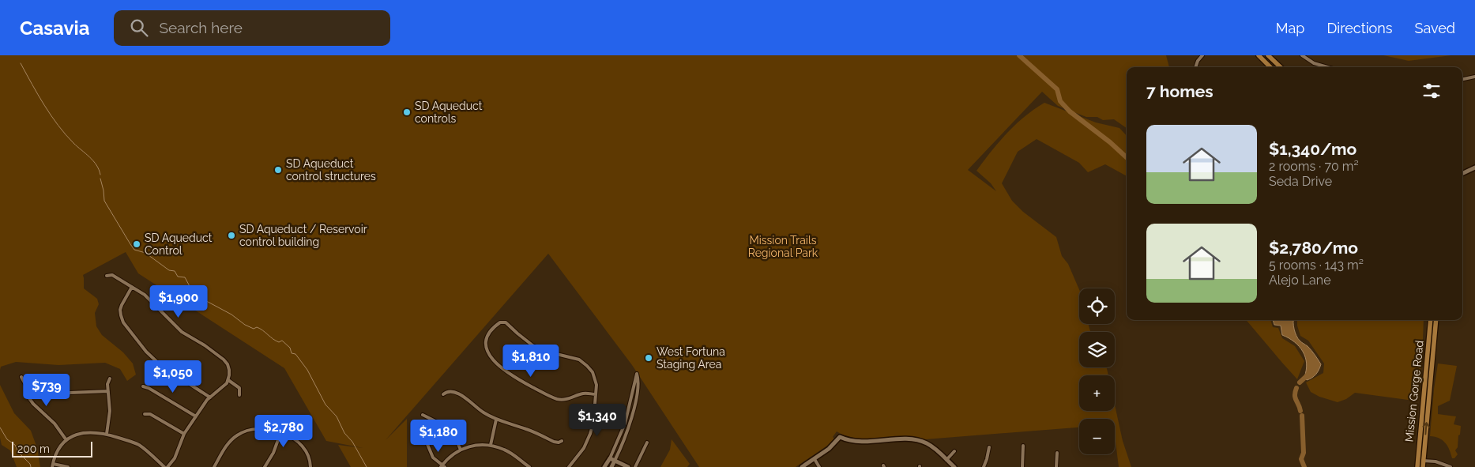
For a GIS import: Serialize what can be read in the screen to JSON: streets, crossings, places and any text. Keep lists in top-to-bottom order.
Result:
{
  "streets": {
    "main road": ["Mission Gorge Road"]
  },
  "parks": ["Mission Trails Regional Park"],
  "places": [
    "SD Aqueduct controls",
    "SD Aqueduct control structures",
    "SD Aqueduct / Reservoir control building",
    "SD Aqueduct Control",
    "West Fortuna Staging Area"
  ],
  "scale_bar": "200 m",
  "page": {
    "header": "Casavia",
    "search": "Search here",
    "nav": ["Map", "Directions", "Saved"],
    "heading": "7 homes",
    "list": [
      {
        "name": "$1,340/mo",
        "note": "2 rooms · 70 m² · Seda Drive"
      },
      {
        "name": "$2,780/mo",
        "note": "5 rooms · 143 m² · Alejo Lane"
      }
    ],
    "price": [
      "$1,900",
      "$1,810",
      "$1,050",
      "$739",
      "$1,340",
      "$2,780",
      "$1,180"
    ],
    "map_buttons": ["+", "−"],
    "scale": "200 m"
  }
}
